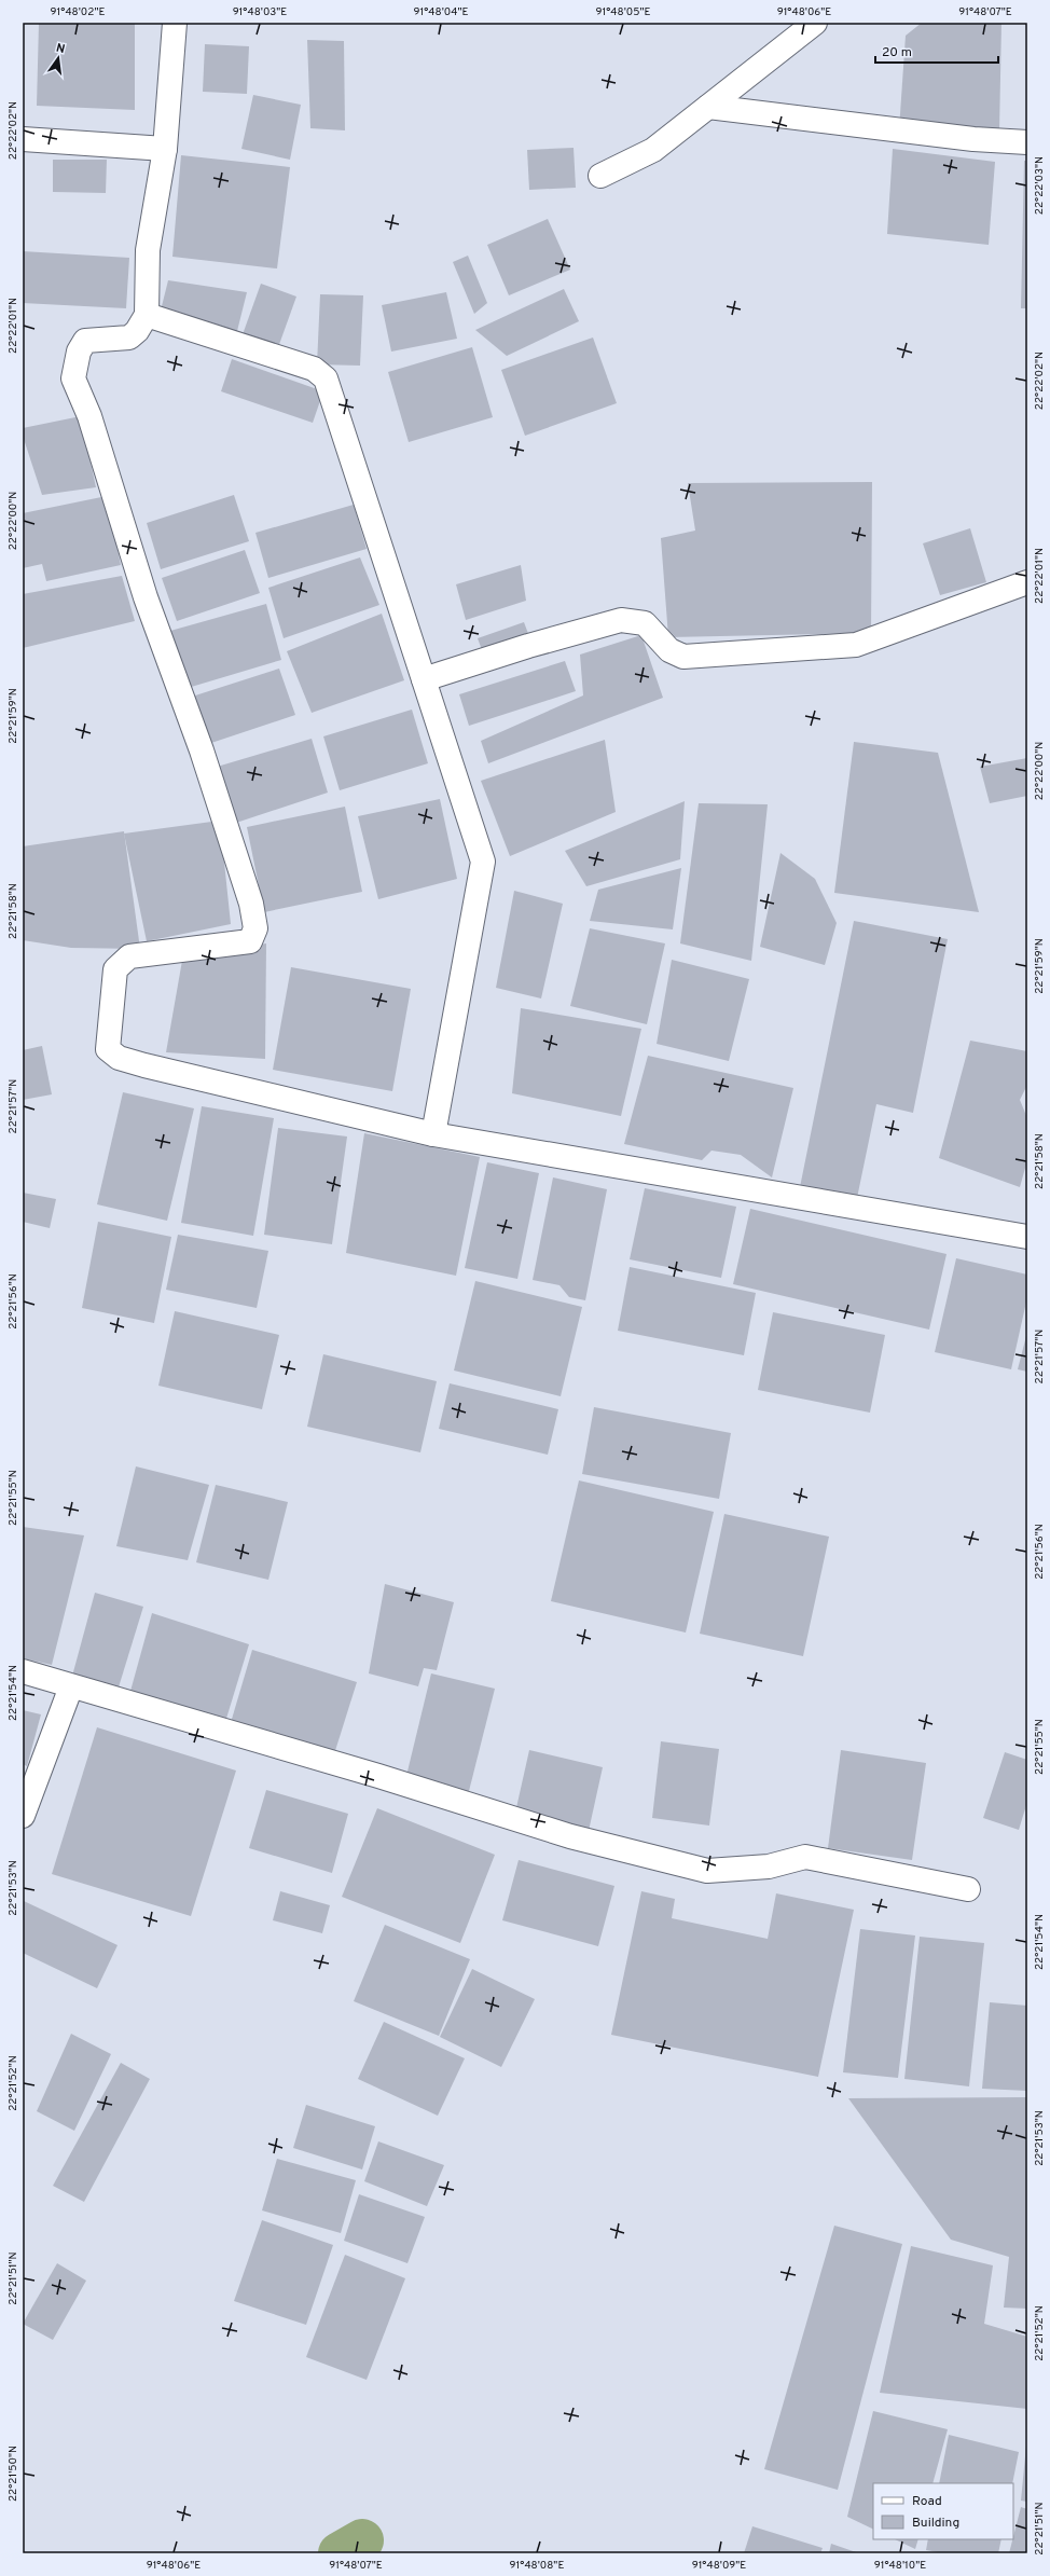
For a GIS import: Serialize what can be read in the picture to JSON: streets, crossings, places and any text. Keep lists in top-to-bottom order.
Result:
{
  "legend": ["Road", "Building"],
  "scale_bar": "20 m",
  "north": "top",
  "coordinates": [
    "91°48'02\"E",
    "91°48'03\"E",
    "91°48'04\"E",
    "91°48'05\"E",
    "91°48'06\"E",
    "91°48'07\"E",
    "22°22'02\"N",
    "22°22'03\"N",
    "22°22'01\"N",
    "22°22'00\"N",
    "22°21'59\"N",
    "22°21'58\"N",
    "22°21'57\"N",
    "22°21'56\"N",
    "22°21'55\"N",
    "22°21'54\"N",
    "22°21'53\"N",
    "22°21'52\"N",
    "22°21'51\"N",
    "22°21'50\"N",
    "91°48'08\"E",
    "91°48'09\"E",
    "91°48'10\"E"
  ]
}
